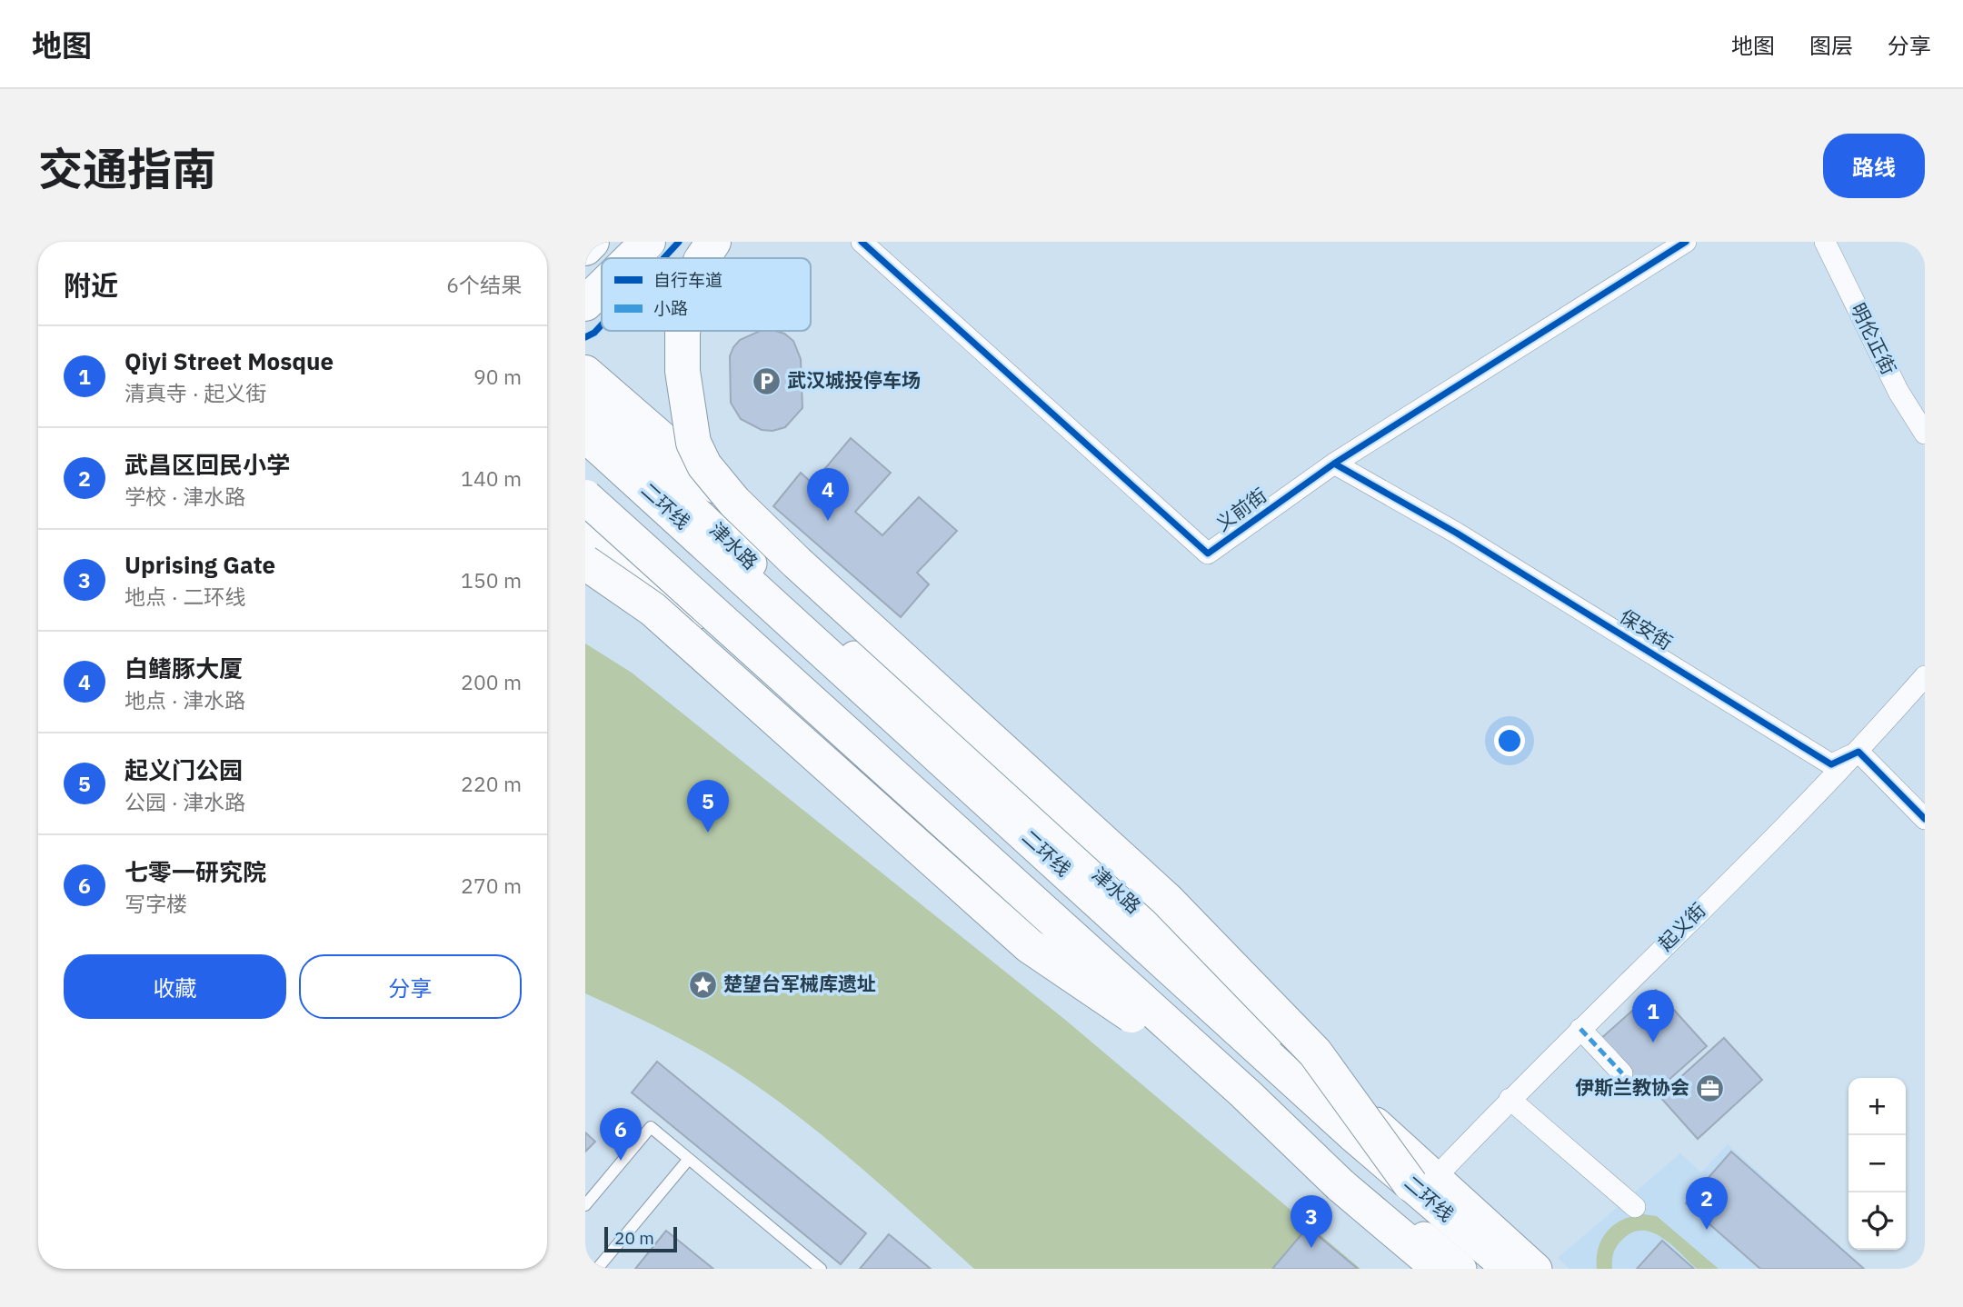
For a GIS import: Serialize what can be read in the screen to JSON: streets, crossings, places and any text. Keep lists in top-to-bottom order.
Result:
{
  "streets": {
    "highway": ["二环线"],
    "main road": ["津水路"],
    "street": [
      "明伦正街",
      "义前街",
      "保安街",
      "起义街"
    ]
  },
  "crossings": [
    ["二环线", "津水路"],
    ["二环线", "起义街"],
    ["义前街", "保安街"],
    ["津水路", "起义街"],
    ["保安街", "起义街"]
  ],
  "places": {
    "parking": ["武汉城投停车场"],
    "place": ["楚望台军械库遗址"],
    "office": ["伊斯兰教协会"]
  },
  "legend": ["自行车道", "小路"],
  "scale_bar": "20 m",
  "page": {
    "header": "地图",
    "nav": ["地图", "图层", "分享"],
    "title": "交通指南",
    "buttons": [
      "路线",
      ["收藏", "分享"]
    ],
    "heading": ["附近", "6个结果"],
    "list": [
      {
        "mark": "1",
        "name": "Qiyi Street Mosque",
        "note": "清真寺 · 起义街",
        "value": "90 m"
      },
      {
        "mark": "2",
        "name": "武昌区回民小学",
        "note": "学校 · 津水路",
        "value": "140 m"
      },
      {
        "mark": "3",
        "name": "Uprising Gate",
        "note": "地点 · 二环线",
        "value": "150 m"
      },
      {
        "mark": "4",
        "name": "白鳍豚大厦",
        "note": "地点 · 津水路",
        "value": "200 m"
      },
      {
        "mark": "5",
        "name": "起义门公园",
        "note": "公园 · 津水路",
        "value": "220 m"
      },
      {
        "mark": "6",
        "name": "七零一研究院",
        "note": "写字楼",
        "value": "270 m"
      }
    ],
    "pins": [
      "4",
      "5",
      "1",
      "6",
      "2",
      "3"
    ],
    "map_buttons": ["+", "−"],
    "scale": "20 m"
  }
}
